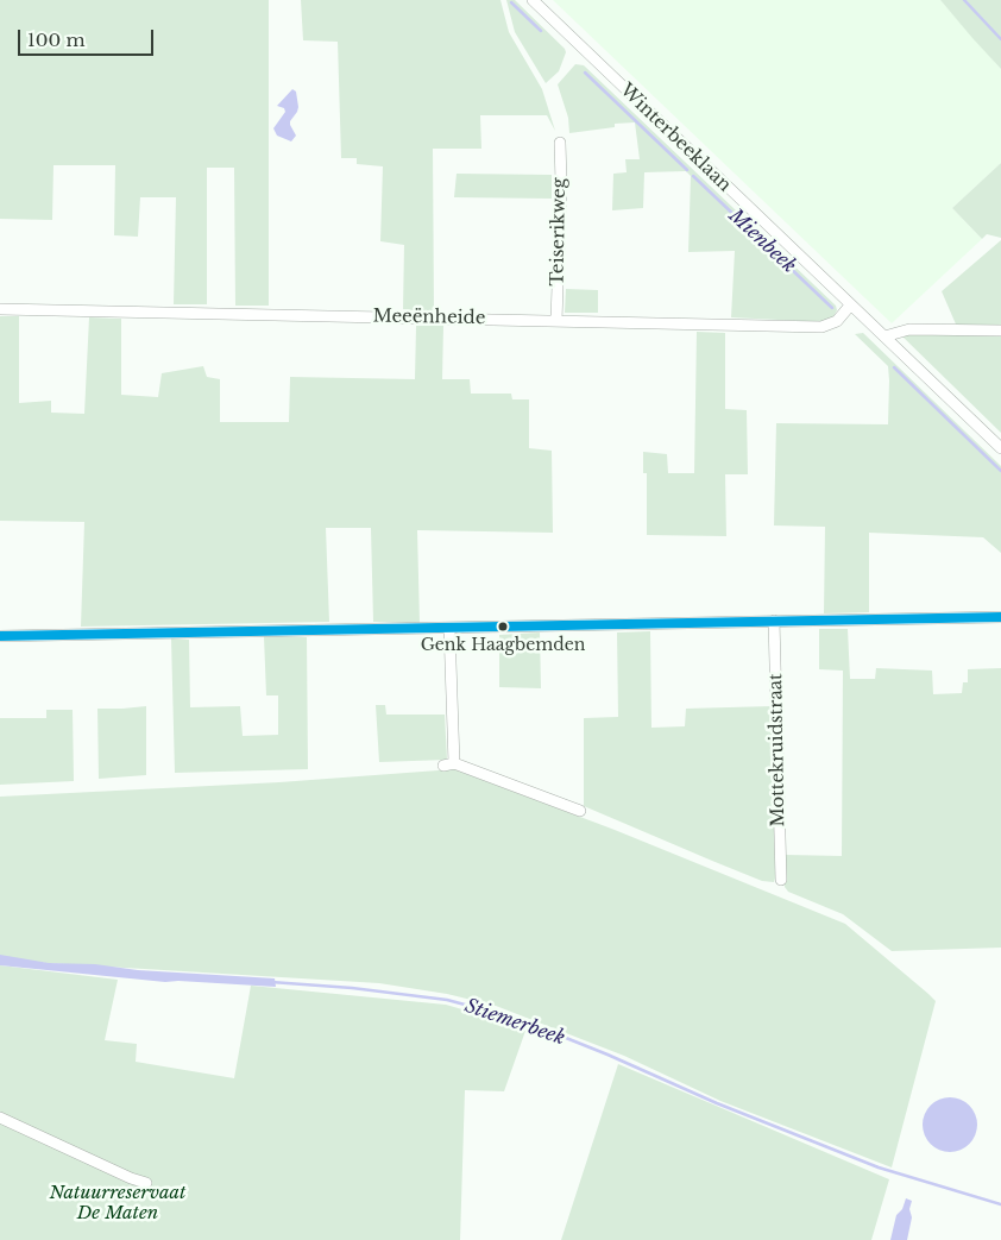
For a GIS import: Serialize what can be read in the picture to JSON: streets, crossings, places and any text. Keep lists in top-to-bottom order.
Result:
{
  "streets": {
    "street": [
      "Winterbeeklaan",
      "Teiserikweg",
      "Meeënheide",
      "Mottekruidstraat"
    ]
  },
  "crossings": [
    ["Winterbeeklaan", "Meeënheide"],
    ["Teiserikweg", "Meeënheide"]
  ],
  "water": ["Mienbeek", "Stiemerbeek"],
  "parks": ["Natuurreservaat De Maten"],
  "places": ["Genk Haagbemden"],
  "scale_bar": "100 m"
}
